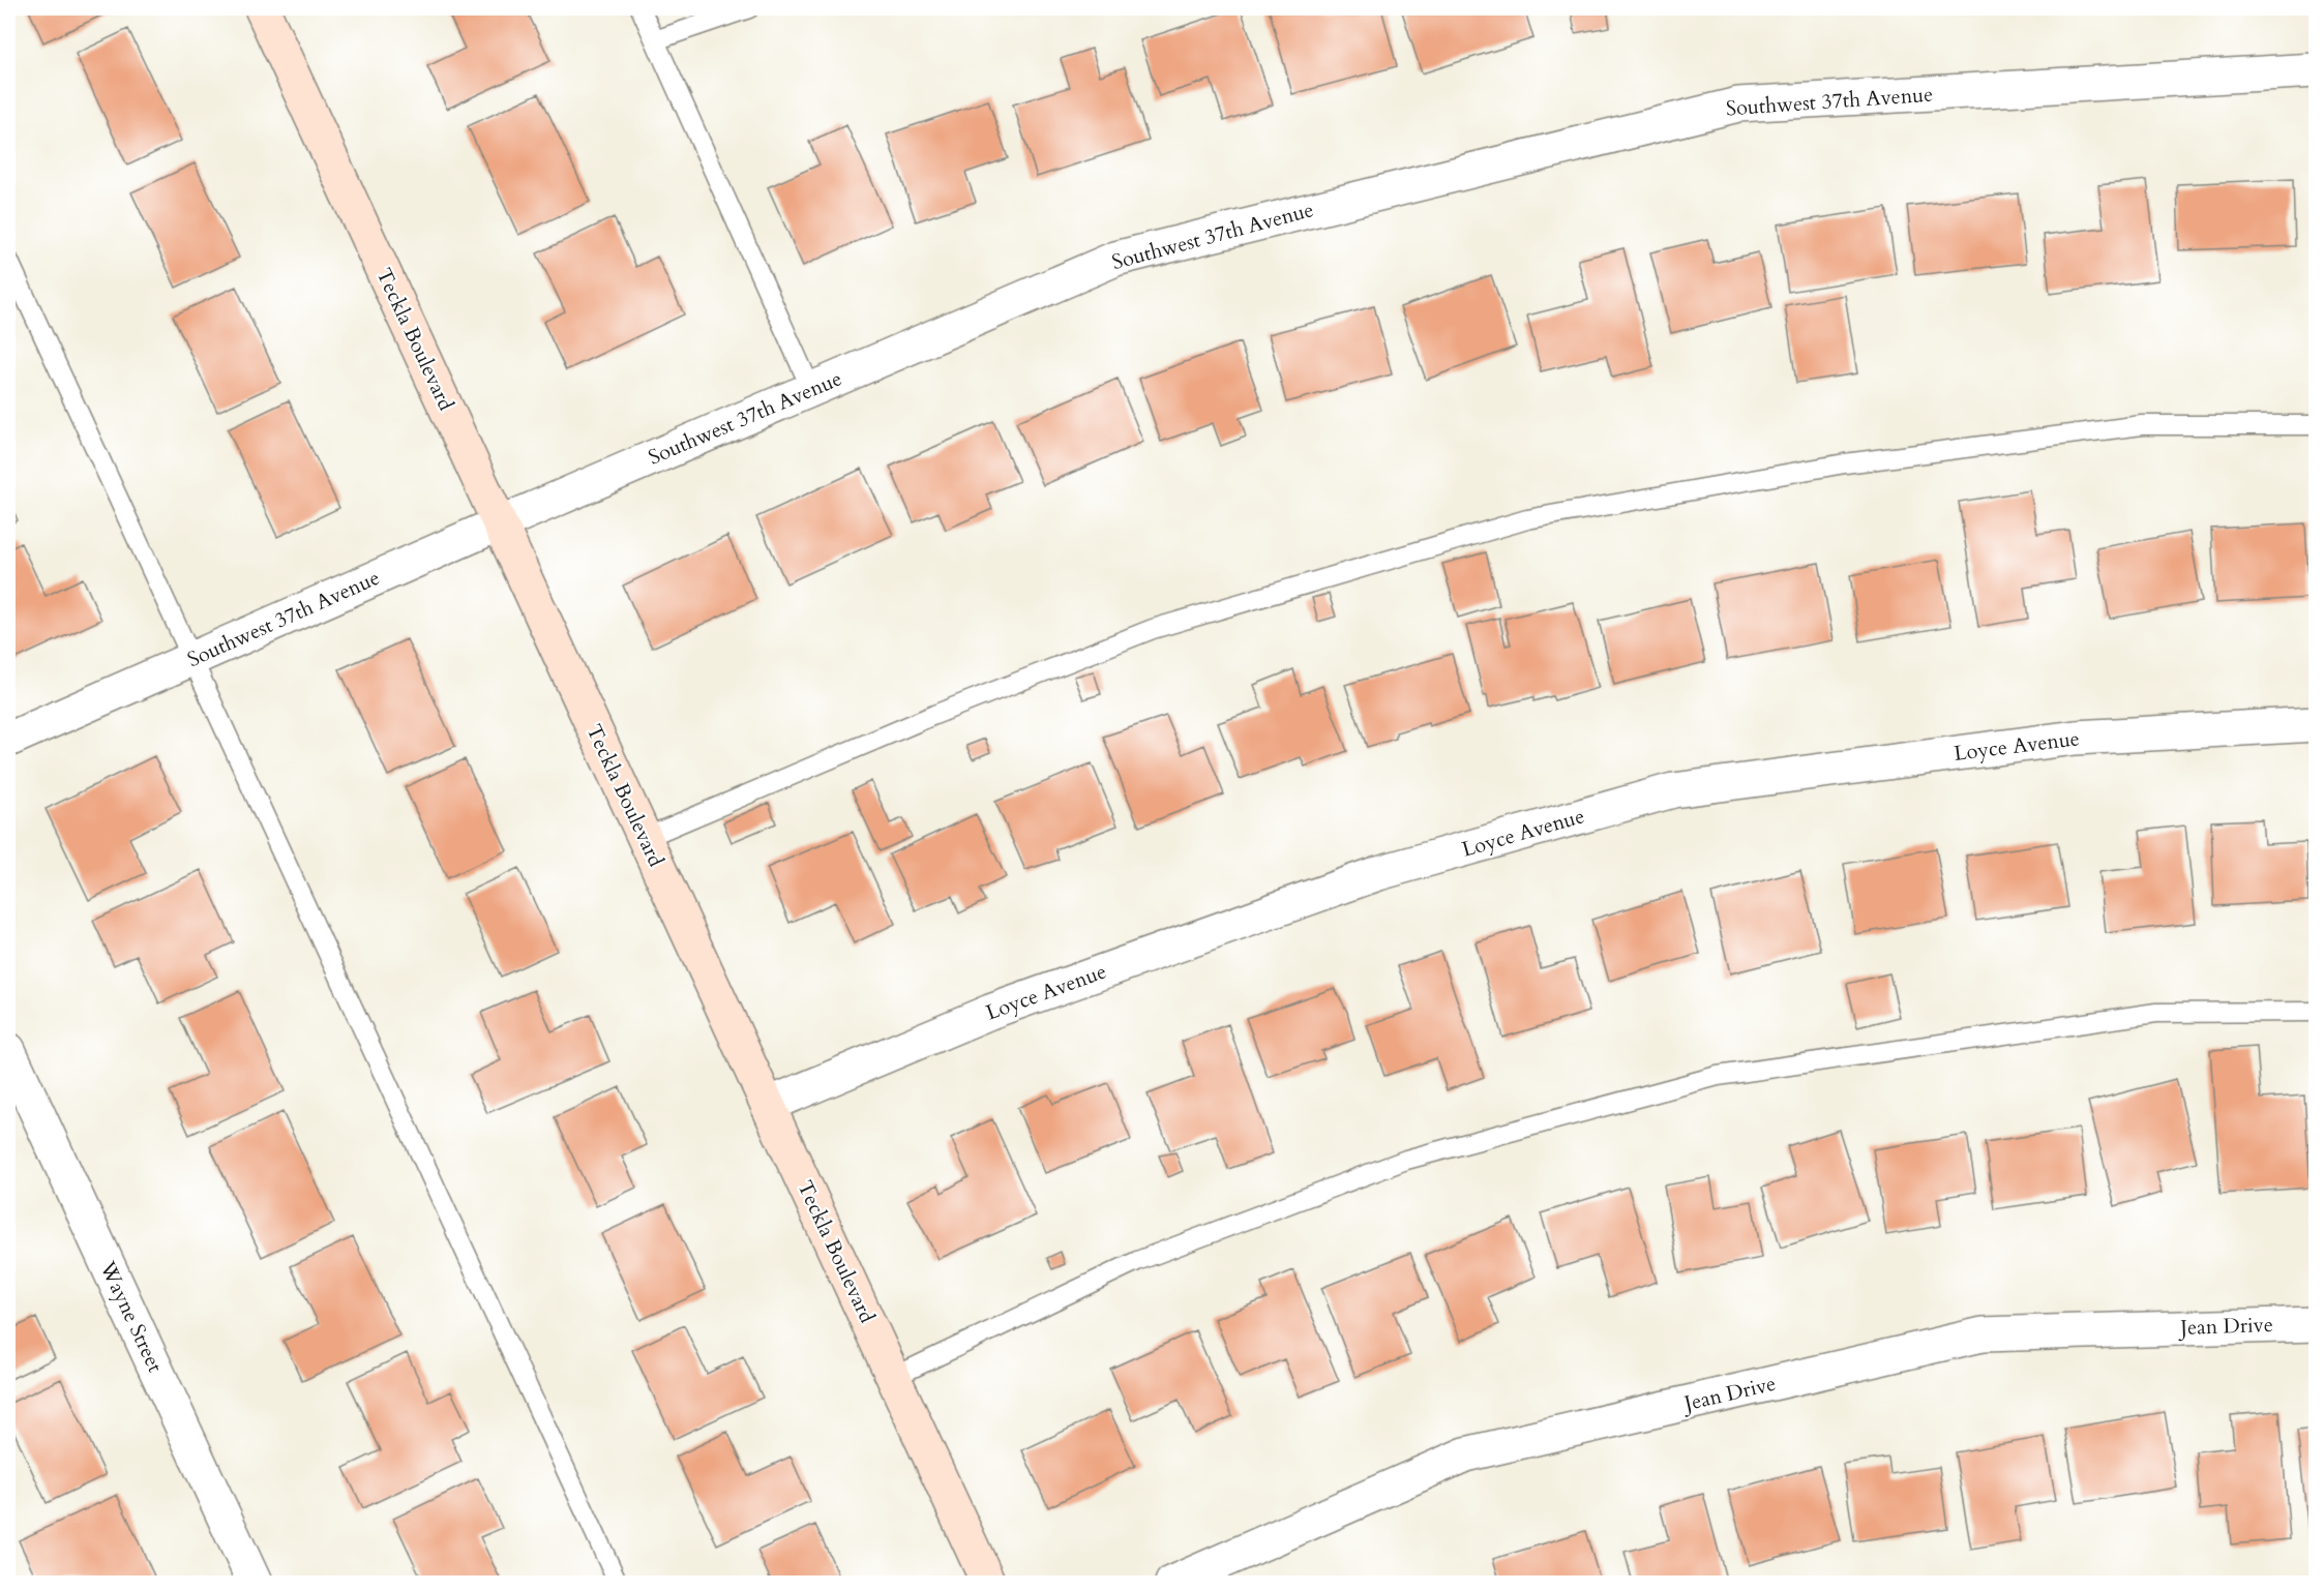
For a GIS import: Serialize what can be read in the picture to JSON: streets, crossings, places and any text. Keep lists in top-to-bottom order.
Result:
{
  "streets": {
    "main road": ["Teckla Boulevard"],
    "street": [
      "Southwest 37th Avenue",
      "Loyce Avenue",
      "Wayne Street",
      "Jean Drive"
    ]
  },
  "crossings": [
    ["Southwest 37th Avenue", "Teckla Boulevard"],
    ["Teckla Boulevard", "Loyce Avenue"]
  ]
}
